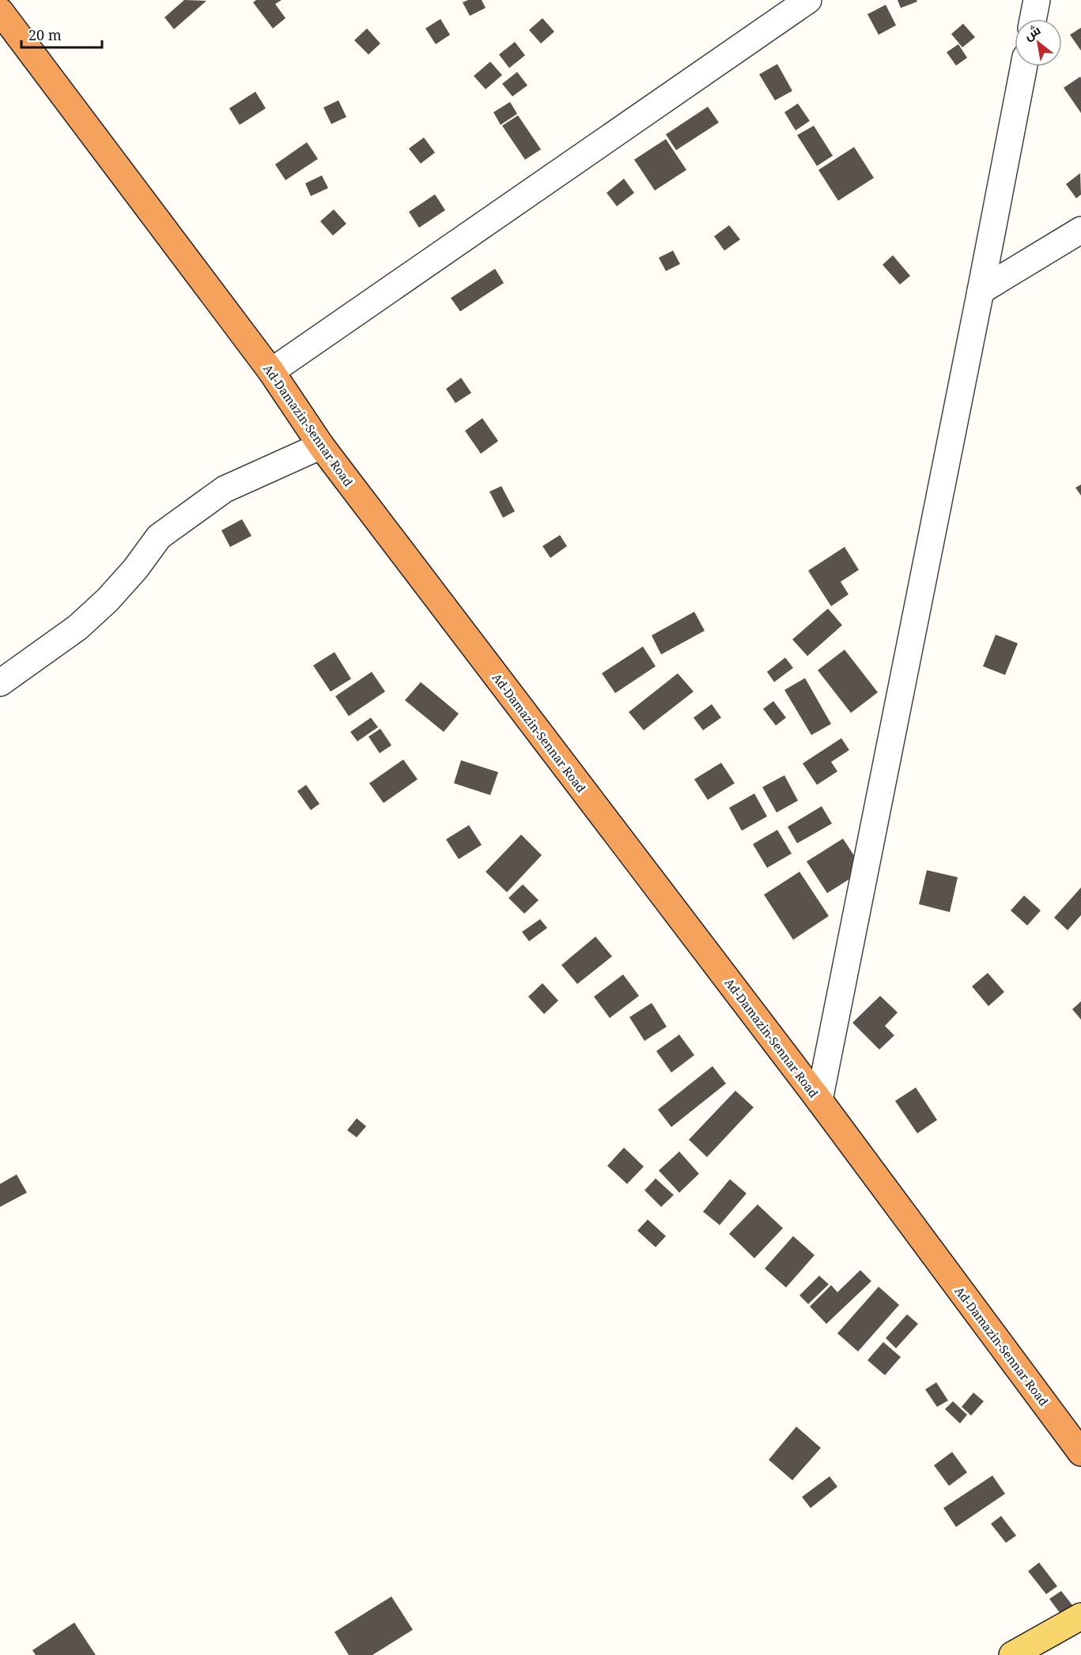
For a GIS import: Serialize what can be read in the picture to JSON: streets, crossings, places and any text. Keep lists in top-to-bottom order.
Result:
{
  "streets": {
    "highway": ["Ad-Damazin-Sennar Road"]
  },
  "scale_bar": "20 m",
  "north": "top left"
}
